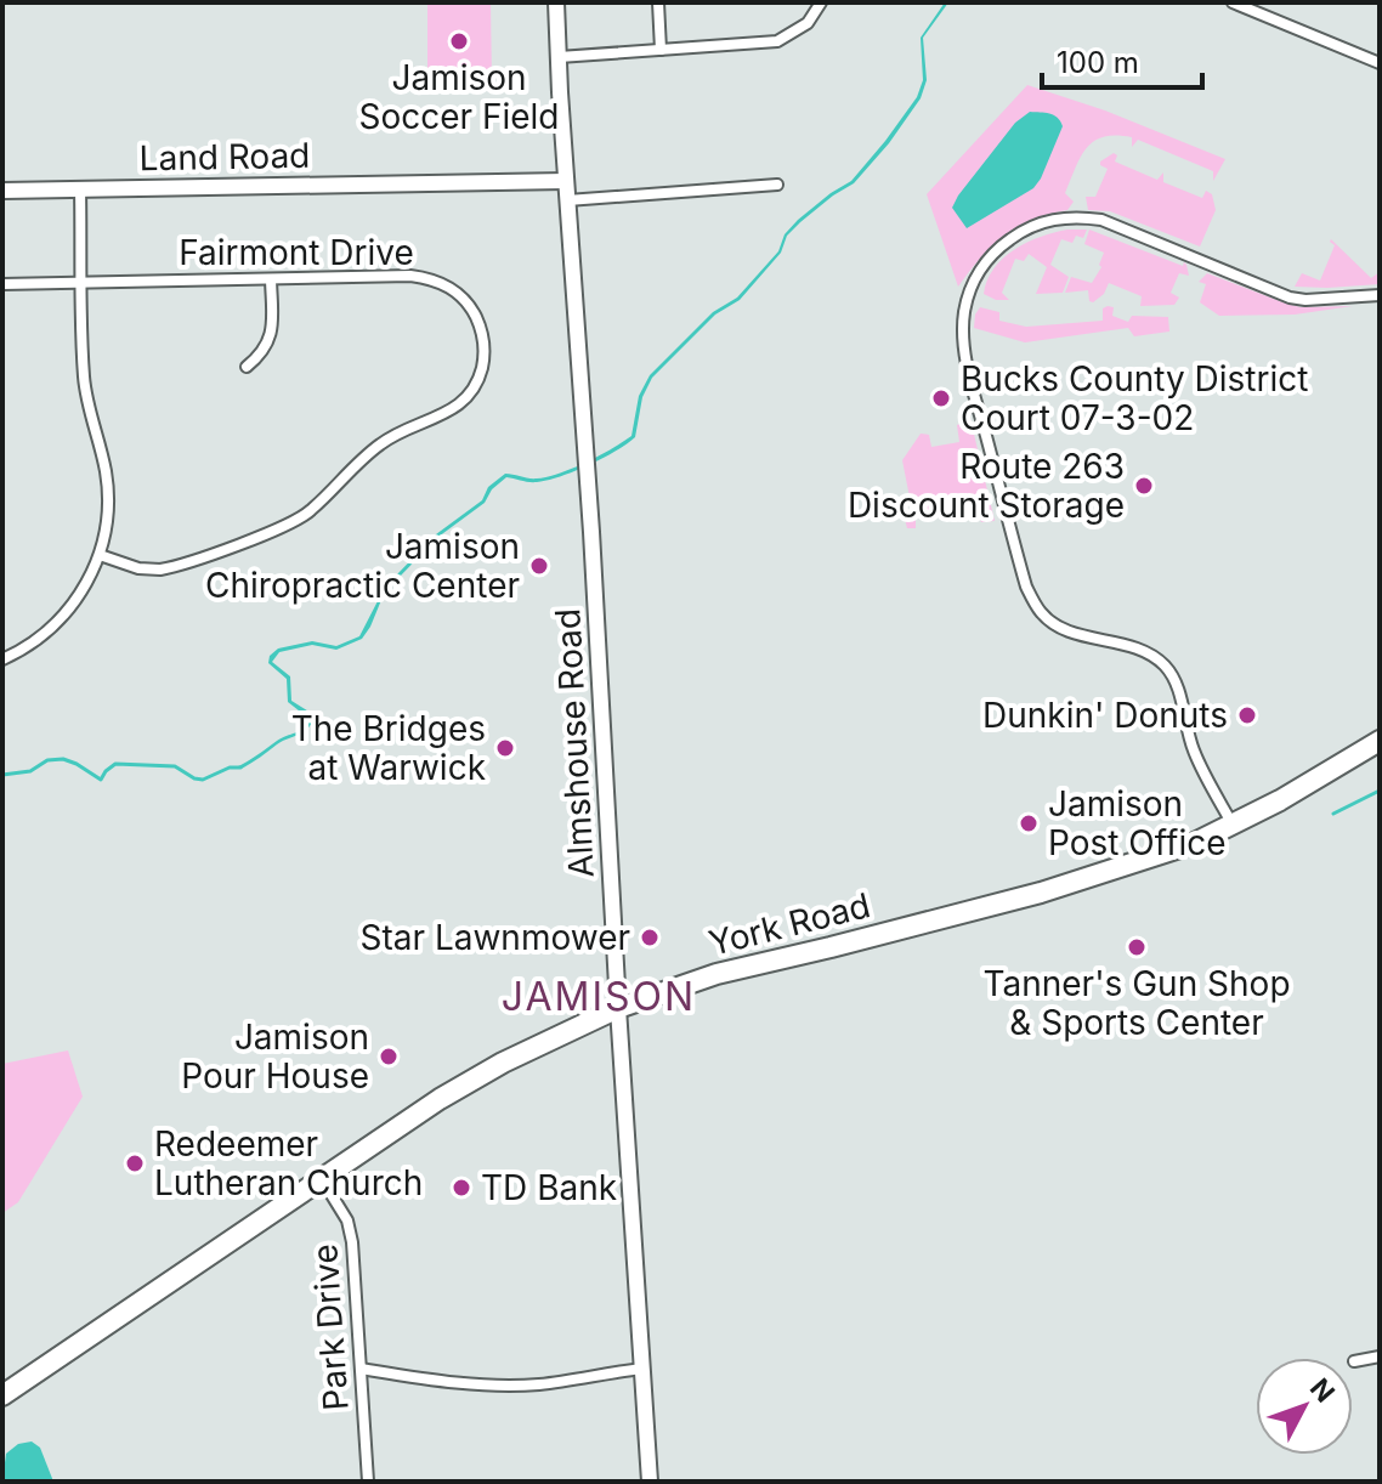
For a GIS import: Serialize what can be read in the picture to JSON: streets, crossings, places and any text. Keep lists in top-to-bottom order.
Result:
{
  "streets": {
    "highway": ["York Road"],
    "main road": ["Land Road", "Almshouse Road"],
    "street": ["Fairmont Drive", "Park Drive"]
  },
  "crossings": [
    ["Land Road", "Almshouse Road"],
    ["Almshouse Road", "York Road"],
    ["York Road", "Park Drive"]
  ],
  "districts": ["JAMISON"],
  "places": [
    "Jamison Soccer Field",
    "Bucks County District Court 07-3-02",
    "Route 263 Discount Storage",
    "Jamison Chiropractic Center",
    "Dunkin' Donuts",
    "The Bridges at Warwick",
    "Jamison Post Office",
    "Star Lawnmower",
    "Tanner's Gun Shop & Sports Center",
    "Jamison Pour House",
    "Redeemer Lutheran Church",
    "TD Bank"
  ],
  "scale_bar": "100 m",
  "north": "top right"
}
